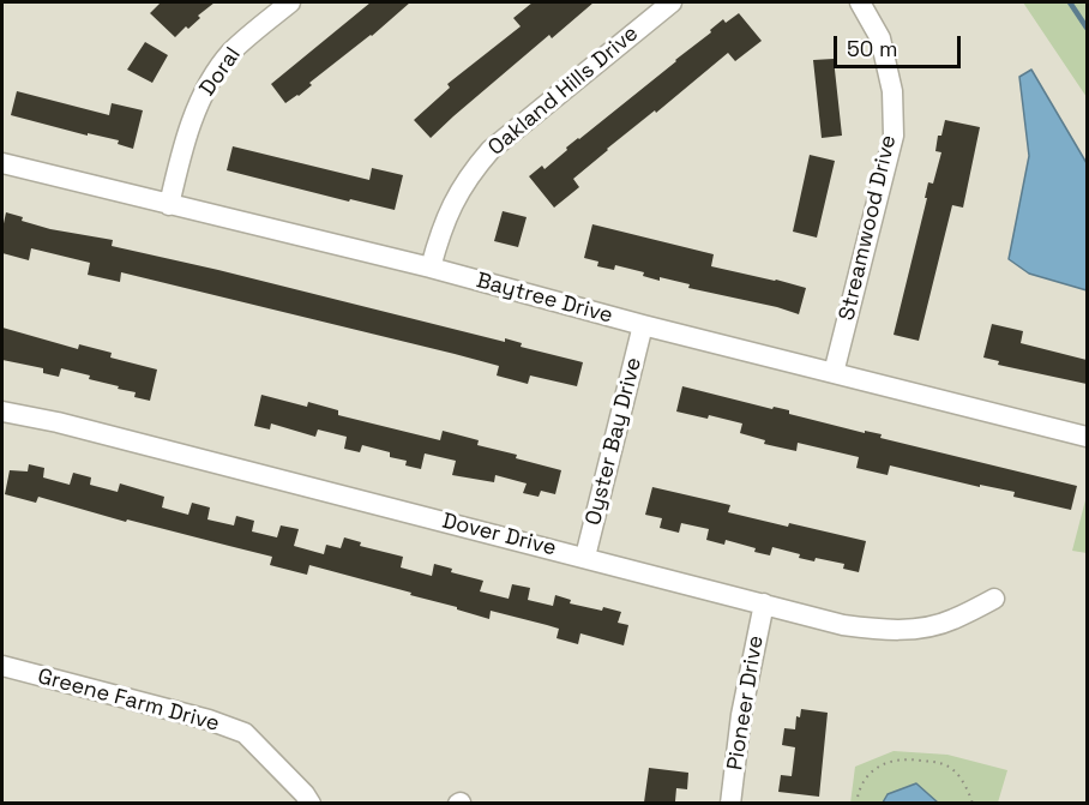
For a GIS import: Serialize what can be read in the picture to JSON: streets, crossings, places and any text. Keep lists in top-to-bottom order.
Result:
{
  "streets": {
    "street": [
      "Doral",
      "Oakland Hills Drive",
      "Streamwood Drive",
      "Baytree Drive",
      "Oyster Bay Drive",
      "Dover Drive",
      "Greene Farm Drive",
      "Pioneer Drive"
    ]
  },
  "crossings": [
    ["Doral", "Baytree Drive"],
    ["Oakland Hills Drive", "Baytree Drive"],
    ["Streamwood Drive", "Baytree Drive"],
    ["Baytree Drive", "Oyster Bay Drive"],
    ["Oyster Bay Drive", "Dover Drive"],
    ["Dover Drive", "Pioneer Drive"]
  ],
  "scale_bar": "50 m"
}
